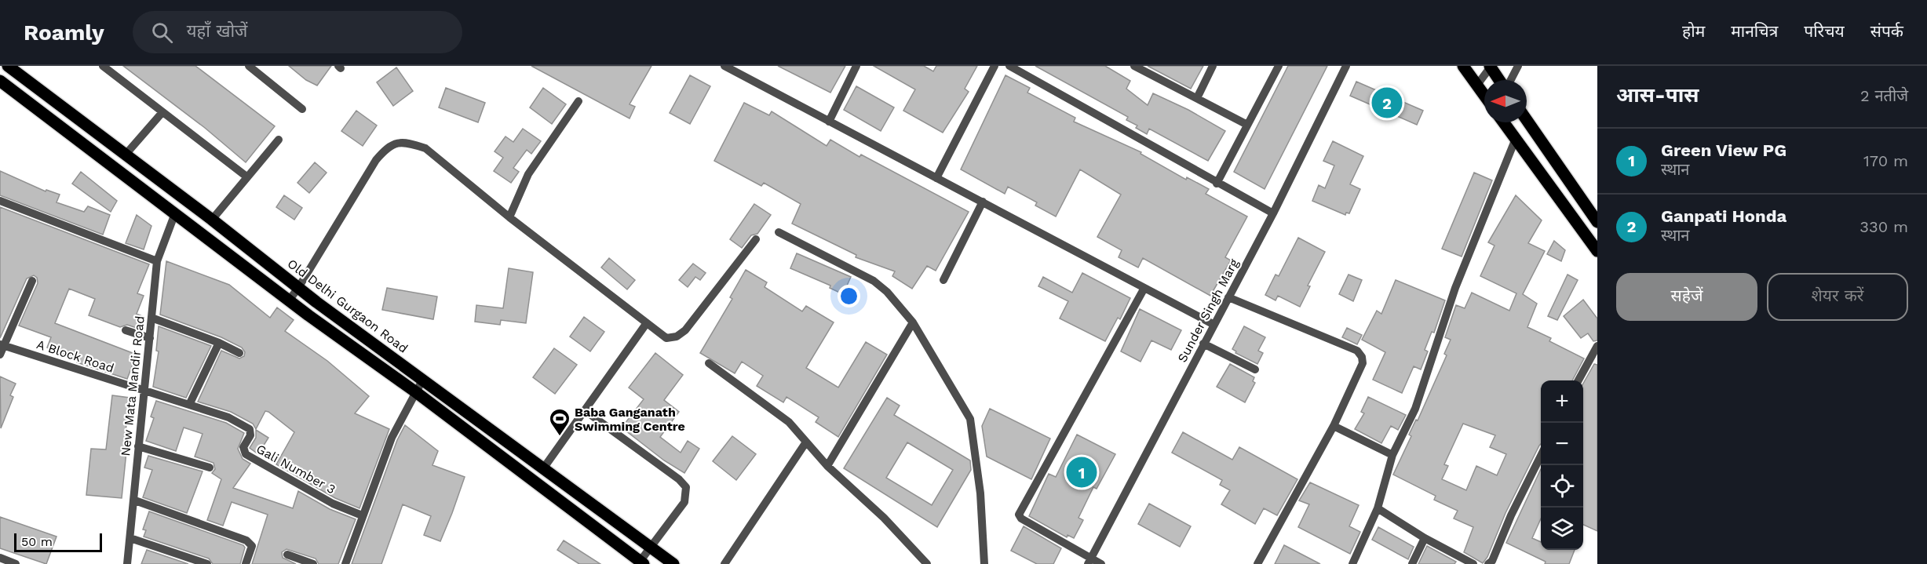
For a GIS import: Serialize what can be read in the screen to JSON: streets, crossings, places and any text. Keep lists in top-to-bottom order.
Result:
{
  "streets": {
    "main road": ["Old Delhi Gurgaon Road"],
    "street": [
      "Sunder Singh Marg",
      "A Block Road",
      "New Mata Mandir Road",
      "Gali Number 3"
    ]
  },
  "crossings": [
    ["A Block Road", "New Mata Mandir Road"],
    ["A Block Road", "Gali Number 3"],
    ["New Mata Mandir Road", "Gali Number 3"]
  ],
  "places": {
    "sports": ["Baba Ganganath Swimming Centre"]
  },
  "scale_bar": "50 m",
  "north": "left",
  "page": {
    "header": "Roamly",
    "search": "यहाँ खोजें",
    "nav": [
      "होम",
      "मानचित्र",
      "परिचय",
      "संपर्क"
    ],
    "heading": ["आस-पास", "2 नतीजे"],
    "pins": ["2", "1"],
    "list": [
      {
        "mark": "1",
        "name": "Green View PG",
        "note": "स्थान",
        "value": "170 m"
      },
      {
        "mark": "2",
        "name": "Ganpati Honda",
        "note": "स्थान",
        "value": "330 m"
      }
    ],
    "buttons": ["सहेजें", "शेयर करें"],
    "map_buttons": ["+", "−"],
    "scale": "50 m"
  }
}
